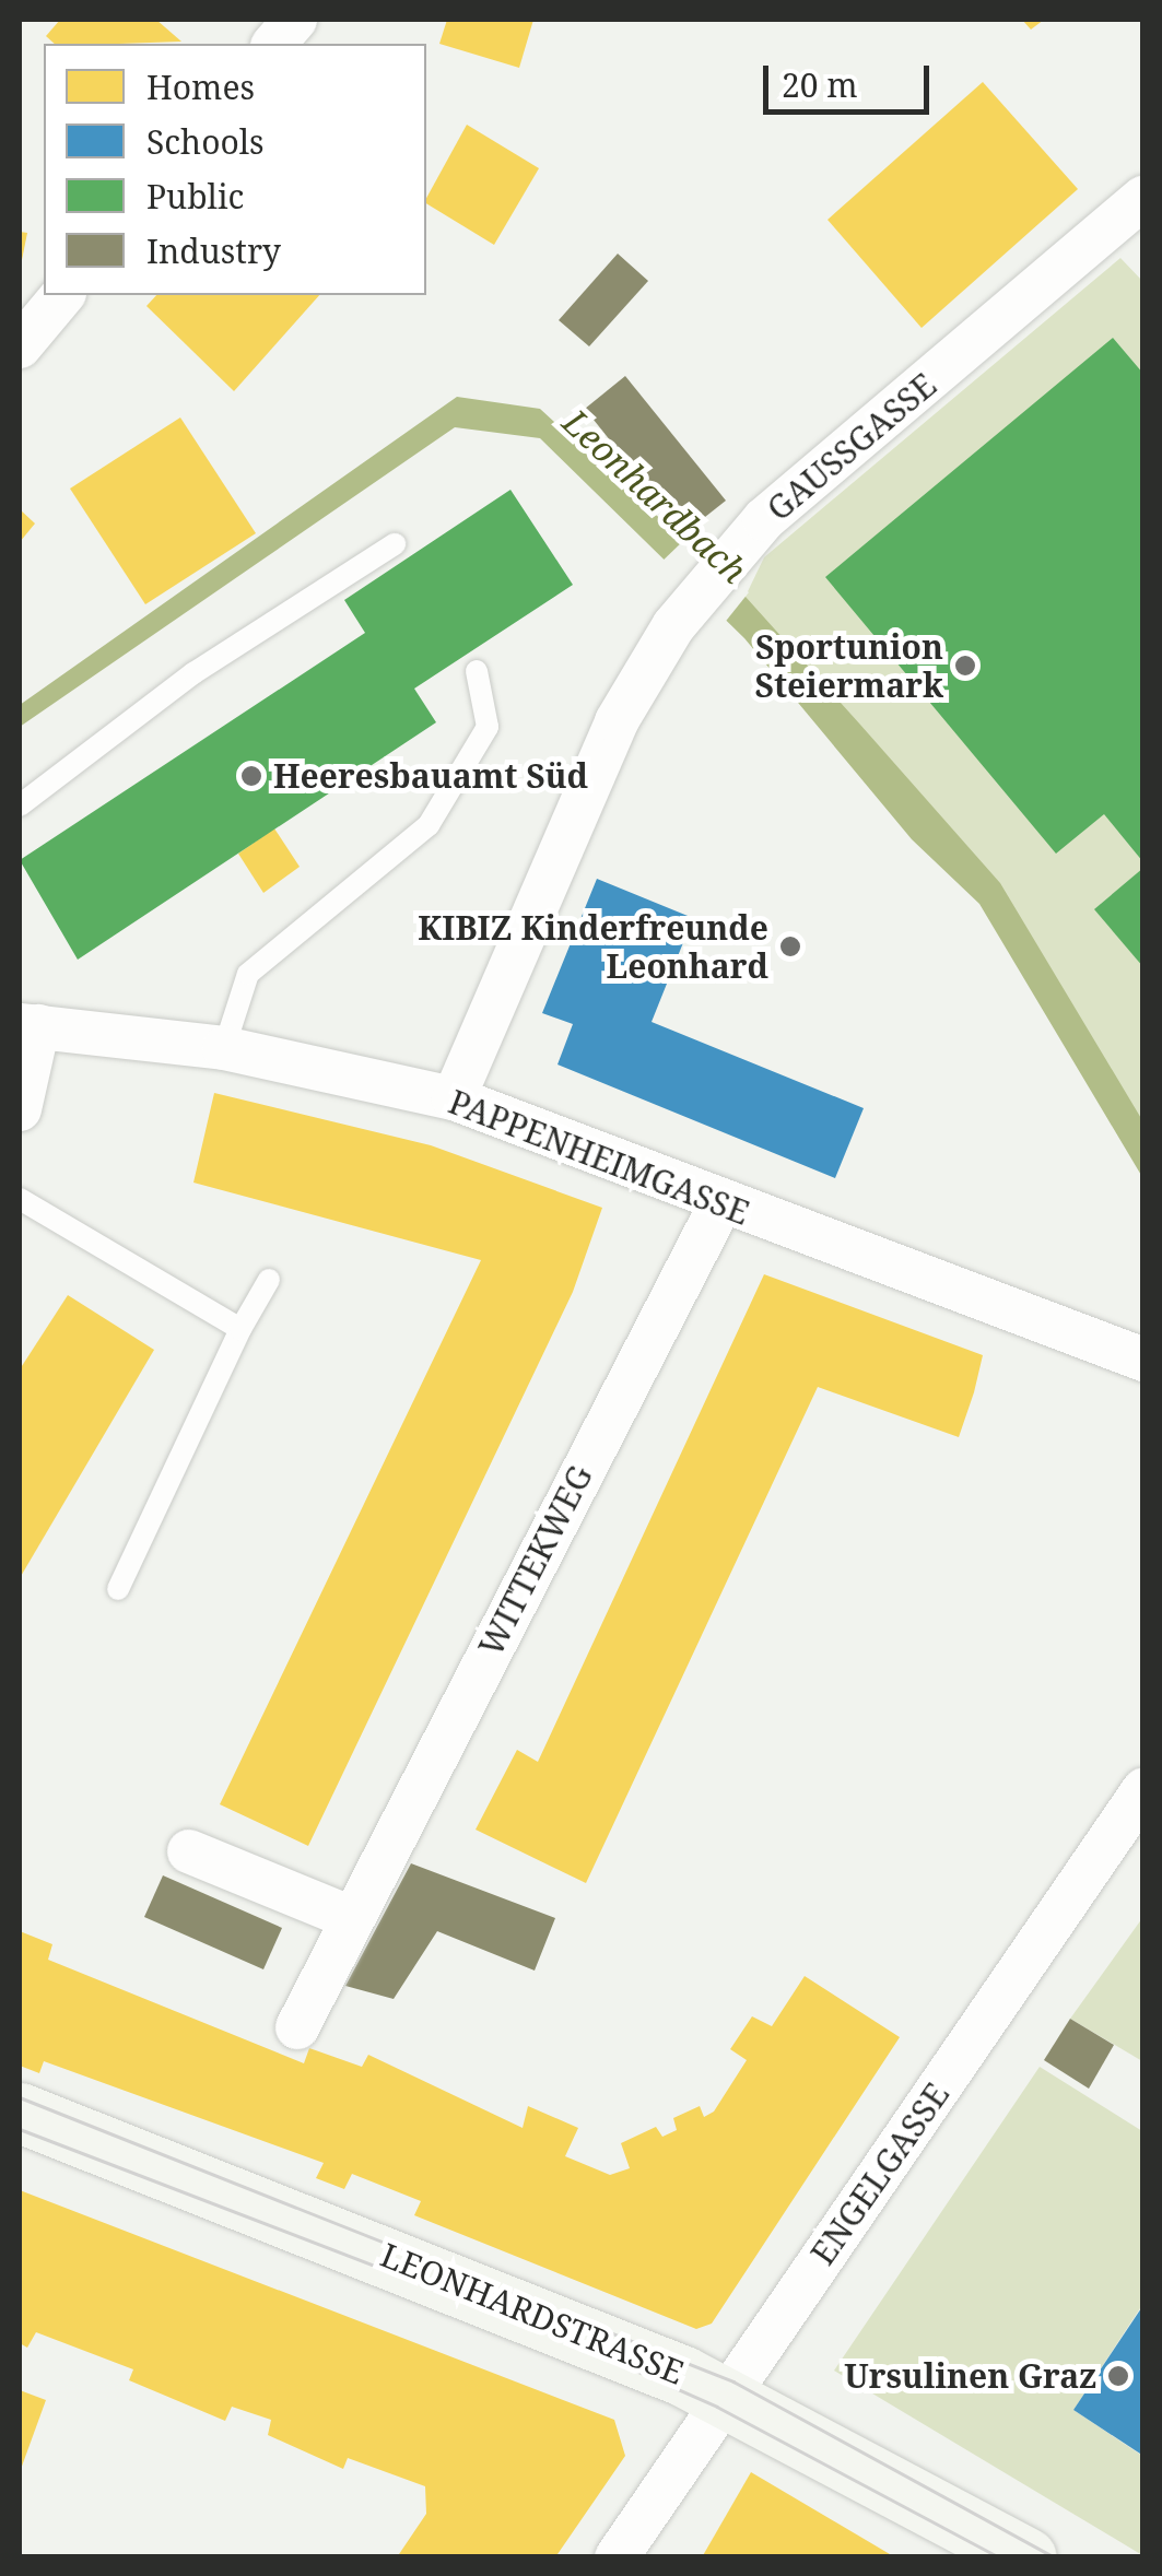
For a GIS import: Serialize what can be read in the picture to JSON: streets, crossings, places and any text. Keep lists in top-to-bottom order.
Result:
{
  "streets": {
    "main road": ["LEONHARDSTRASSE"],
    "street": [
      "GAUSSGASSE",
      "PAPPENHEIMGASSE",
      "WITTEKWEG",
      "ENGELGASSE"
    ]
  },
  "crossings": [
    ["GAUSSGASSE", "PAPPENHEIMGASSE"],
    ["PAPPENHEIMGASSE", "WITTEKWEG"],
    ["ENGELGASSE", "LEONHARDSTRASSE"]
  ],
  "water": ["Leonhardbach"],
  "places": [
    "Sportunion Steiermark",
    "Heeresbauamt Süd",
    "KIBIZ Kinderfreunde Leonhard",
    "Ursulinen Graz"
  ],
  "legend": [
    "Homes",
    "Schools",
    "Public",
    "Industry"
  ],
  "scale_bar": "20 m"
}
